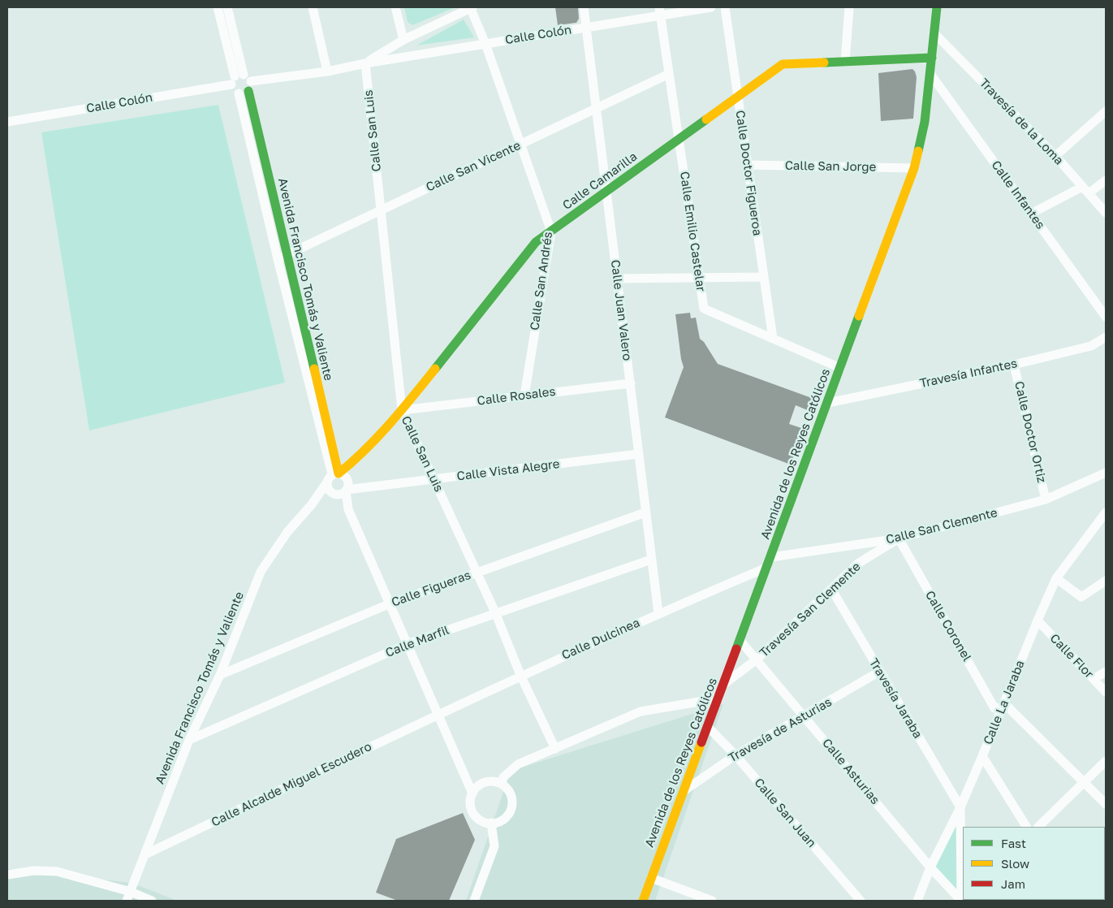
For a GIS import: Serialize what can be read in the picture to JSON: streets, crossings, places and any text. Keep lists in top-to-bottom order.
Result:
{
  "streets": {
    "street": [
      "Calle Colón",
      "Travesía de la Loma",
      "Calle San Luis",
      "Calle San Vicente",
      "Calle San Jorge",
      "Calle Doctor Figueroa",
      "Calle Camarilla",
      "Calle Infantes",
      "Calle Emilio Castelar",
      "Avenida Francisco Tomás y Valiente",
      "Calle San Andrés",
      "Calle Juan Valero",
      "Travesía Infantes",
      "Calle Rosales",
      "Calle Doctor Ortiz",
      "Avenida de los Reyes Católicos",
      "Calle Vista Alegre",
      "Calle San Clemente",
      "Calle Figueras",
      "Travesía San Clemente",
      "Calle Coronel",
      "Calle Dulcinea",
      "Calle Marfil",
      "Calle Flor",
      "Travesía Jaraba",
      "Calle La Jaraba",
      "Travesía de Asturias",
      "Calle Asturias",
      "Calle Alcalde Miguel Escudero",
      "Calle San Juan"
    ]
  },
  "crossings": [
    ["Calle Colón", "Calle San Luis"],
    ["Calle Colón", "Calle Emilio Castelar"],
    ["Calle Colón", "Avenida Francisco Tomás y Valiente"],
    ["Calle Colón", "Calle San Andrés"],
    ["Calle Colón", "Calle Juan Valero"],
    ["Travesía de la Loma", "Avenida de los Reyes Católicos"],
    ["Calle San Luis", "Calle San Vicente"],
    ["Calle San Luis", "Calle Camarilla"],
    ["Calle San Luis", "Calle Rosales"],
    ["Calle San Luis", "Calle Vista Alegre"],
    ["Calle San Luis", "Calle Figueras"],
    ["Calle San Luis", "Calle Dulcinea"],
    ["Calle San Luis", "Calle Marfil"],
    ["Calle San Vicente", "Calle Emilio Castelar"],
    ["Calle San Vicente", "Avenida Francisco Tomás y Valiente"],
    ["Calle San Vicente", "Calle San Andrés"],
    ["Calle San Vicente", "Calle Juan Valero"],
    ["Calle San Jorge", "Calle Doctor Figueroa"],
    ["Calle San Jorge", "Avenida de los Reyes Católicos"],
    ["Calle Doctor Figueroa", "Calle Camarilla"],
    ["Calle Doctor Figueroa", "Calle Emilio Castelar"],
    ["Calle Camarilla", "Calle Emilio Castelar"],
    ["Calle Camarilla", "Avenida Francisco Tomás y Valiente"],
    ["Calle Camarilla", "Calle San Andrés"],
    ["Calle Camarilla", "Calle Juan Valero"],
    ["Calle Camarilla", "Calle Rosales"],
    ["Calle Camarilla", "Avenida de los Reyes Católicos"],
    ["Calle Camarilla", "Calle Vista Alegre"],
    ["Calle Infantes", "Avenida de los Reyes Católicos"],
    ["Calle Emilio Castelar", "Avenida de los Reyes Católicos"],
    ["Avenida Francisco Tomás y Valiente", "Calle Vista Alegre"],
    ["Avenida Francisco Tomás y Valiente", "Calle Figueras"],
    ["Avenida Francisco Tomás y Valiente", "Calle Marfil"],
    ["Avenida Francisco Tomás y Valiente", "Calle Alcalde Miguel Escudero"],
    ["Calle San Andrés", "Calle Rosales"],
    ["Calle Juan Valero", "Calle Rosales"],
    ["Calle Juan Valero", "Calle Vista Alegre"],
    ["Calle Juan Valero", "Calle Figueras"],
    ["Calle Juan Valero", "Calle Dulcinea"],
    ["Calle Juan Valero", "Calle Marfil"],
    ["Travesía Infantes", "Calle Doctor Ortiz"],
    ["Travesía Infantes", "Avenida de los Reyes Católicos"],
    ["Calle Doctor Ortiz", "Calle San Clemente"],
    ["Avenida de los Reyes Católicos", "Calle San Clemente"],
    ["Avenida de los Reyes Católicos", "Travesía San Clemente"],
    ["Avenida de los Reyes Católicos", "Calle Dulcinea"],
    ["Avenida de los Reyes Católicos", "Travesía de Asturias"],
    ["Avenida de los Reyes Católicos", "Calle Asturias"],
    ["Avenida de los Reyes Católicos", "Calle San Juan"],
    ["Calle San Clemente", "Travesía San Clemente"],
    ["Calle San Clemente", "Calle Coronel"],
    ["Travesía San Clemente", "Calle Coronel"],
    ["Travesía San Clemente", "Travesía Jaraba"],
    ["Travesía San Clemente", "Calle Asturias"],
    ["Calle Coronel", "Calle La Jaraba"],
    ["Calle Dulcinea", "Calle Alcalde Miguel Escudero"],
    ["Calle Flor", "Calle La Jaraba"],
    ["Travesía Jaraba", "Calle La Jaraba"],
    ["Travesía Jaraba", "Travesía de Asturias"],
    ["Calle La Jaraba", "Calle Asturias"],
    ["Travesía de Asturias", "Calle Asturias"],
    ["Travesía de Asturias", "Calle San Juan"]
  ],
  "legend": ["Fast", "Slow", "Jam"]
}
